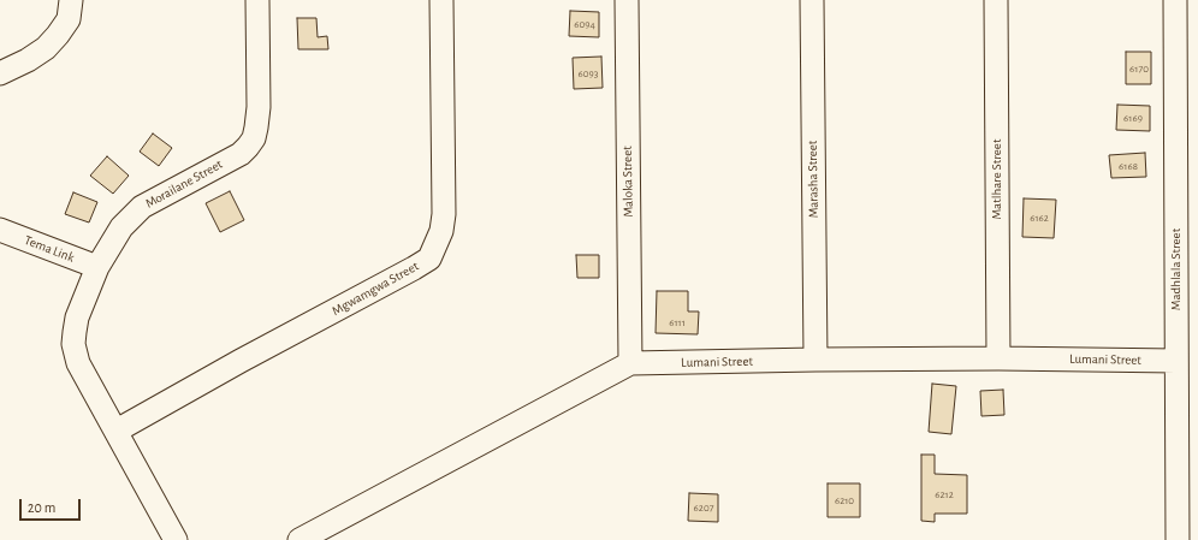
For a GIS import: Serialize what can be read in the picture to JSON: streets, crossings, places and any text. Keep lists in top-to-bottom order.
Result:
{
  "streets": {
    "street": [
      "Marasha Street",
      "Matlhare Street",
      "Maloka Street",
      "Morailane Street",
      "Tema Link",
      "Madhlala Street",
      "Mgwamgwa Street",
      "Lumani Street"
    ]
  },
  "crossings": [
    ["Marasha Street", "Lumani Street"],
    ["Matlhare Street", "Lumani Street"],
    ["Maloka Street", "Lumani Street"],
    ["Morailane Street", "Tema Link"],
    ["Morailane Street", "Mgwamgwa Street"],
    ["Madhlala Street", "Lumani Street"]
  ],
  "house_numbers": [
    "6094",
    "6170",
    "6093",
    "6169",
    "6168",
    "6162",
    "6111",
    "6212",
    "6210",
    "6207"
  ],
  "scale_bar": "20 m"
}
